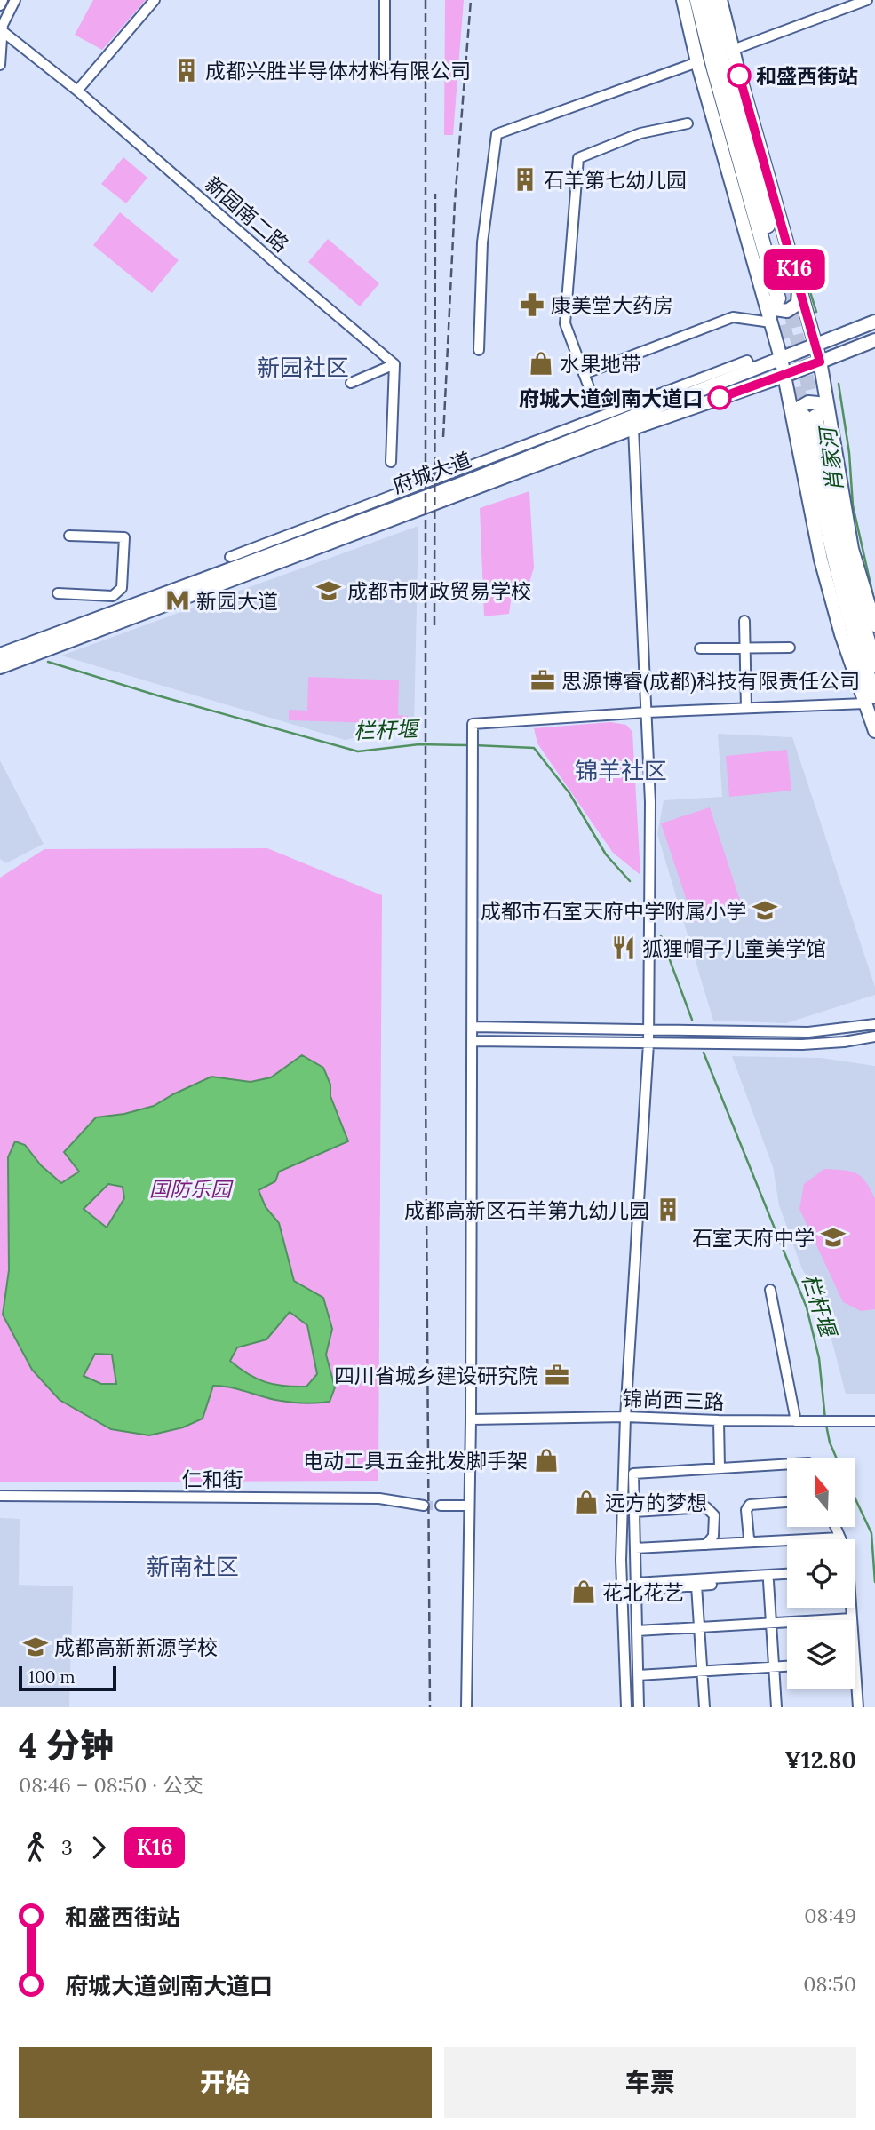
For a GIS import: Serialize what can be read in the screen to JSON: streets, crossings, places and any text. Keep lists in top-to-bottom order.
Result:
{
  "streets": {
    "main road": ["府城大道"],
    "street": ["新园南二路", "锦尚西三路", "仁和街"]
  },
  "districts": ["新园社区", "锦羊社区", "新南社区"],
  "water": ["肖家河", "栏杆堰"],
  "parks": ["国防乐园"],
  "places": {
    "building": ["成都兴胜半导体材料有限公司", "石羊第七幼儿园", "成都高新区石羊第九幼儿园"],
    "other": ["和盛西街站", "府城大道剑南大道口"],
    "pharmacy": ["康美堂大药房"],
    "shop": [
      "水果地带",
      "电动工具五金批发脚手架",
      "远方的梦想",
      "花北花艺"
    ],
    "school or university": [
      "成都市财政贸易学校",
      "成都市石室天府中学附属小学",
      "石室天府中学",
      "成都高新新源学校"
    ],
    "metro station": ["新园大道"],
    "office": ["思源博睿(成都)科技有限责任公司", "四川省城乡建设研究院"],
    "restaurant": ["狐狸帽子儿童美学馆"]
  },
  "lines": ["bus line K16"],
  "scale_bar": "100 m",
  "north": "top",
  "page": {
    "on_map": "K16",
    "scale": "100 m",
    "heading": ["4 分钟", "08:46 – 08:50 · 公交", "¥12.80"],
    "legs": ["3", "K16"],
    "list": [
      {
        "name": "和盛西街站",
        "value": "08:49"
      },
      {
        "name": "府城大道剑南大道口",
        "value": "08:50"
      }
    ],
    "buttons": ["开始", "车票"]
  }
}
